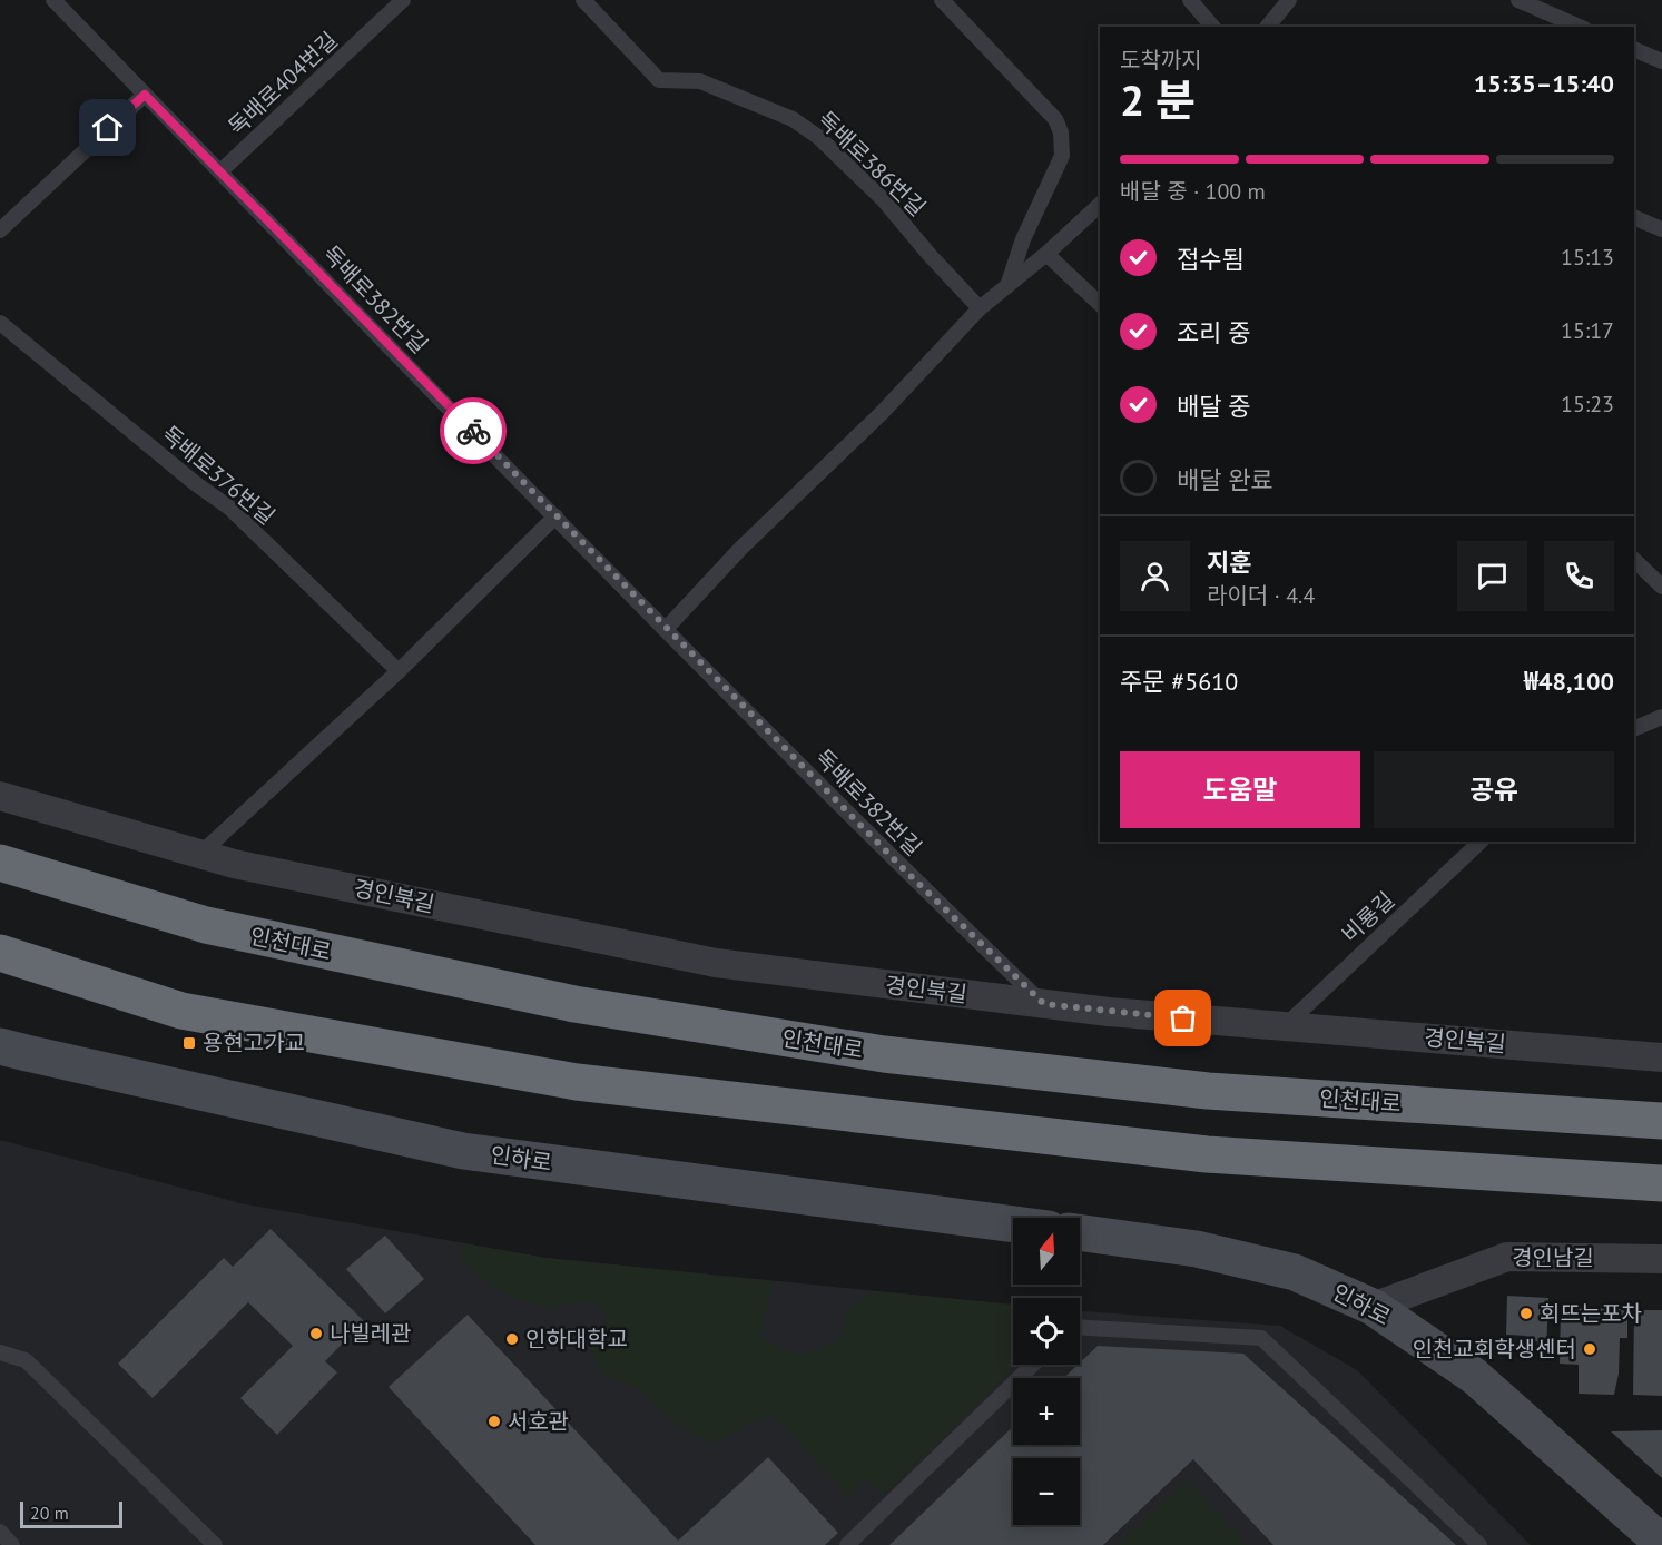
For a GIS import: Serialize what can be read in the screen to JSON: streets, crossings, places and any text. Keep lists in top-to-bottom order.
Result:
{
  "streets": {
    "highway": ["인천대로"],
    "main road": ["인하로"],
    "street": ["경인북길", "경인남길"],
    "lane": [
      "독배로404번길",
      "독배로386번길",
      "독배로382번길",
      "독배로376번길",
      "비룡길"
    ]
  },
  "crossings": [
    ["독배로404번길", "독배로382번길"],
    ["독배로382번길", "경인북길"],
    ["경인북길", "비룡길"],
    ["인하로", "경인남길"]
  ],
  "places": {
    "transit": ["용현고가교"],
    "other": [
      "회뜨는포차",
      "나빌레관",
      "인하대학교",
      "인천교회학생센터",
      "서호관"
    ]
  },
  "scale_bar": "20 m",
  "north": "top",
  "page": {
    "heading": ["2 분", "도착까지", "15:35–15:40"],
    "panel": [
      "지훈",
      "라이더 · 4.4",
      "주문 #5610",
      "₩48,100"
    ],
    "bar": "배달 중 · 100 m",
    "list": [
      ["접수됨", "15:13"],
      ["조리 중", "15:17"],
      ["배달 중", "15:23"],
      "배달 완료"
    ],
    "buttons": ["도움말", "공유"],
    "map_buttons": ["+", "−"],
    "scale": "20 m"
  }
}
